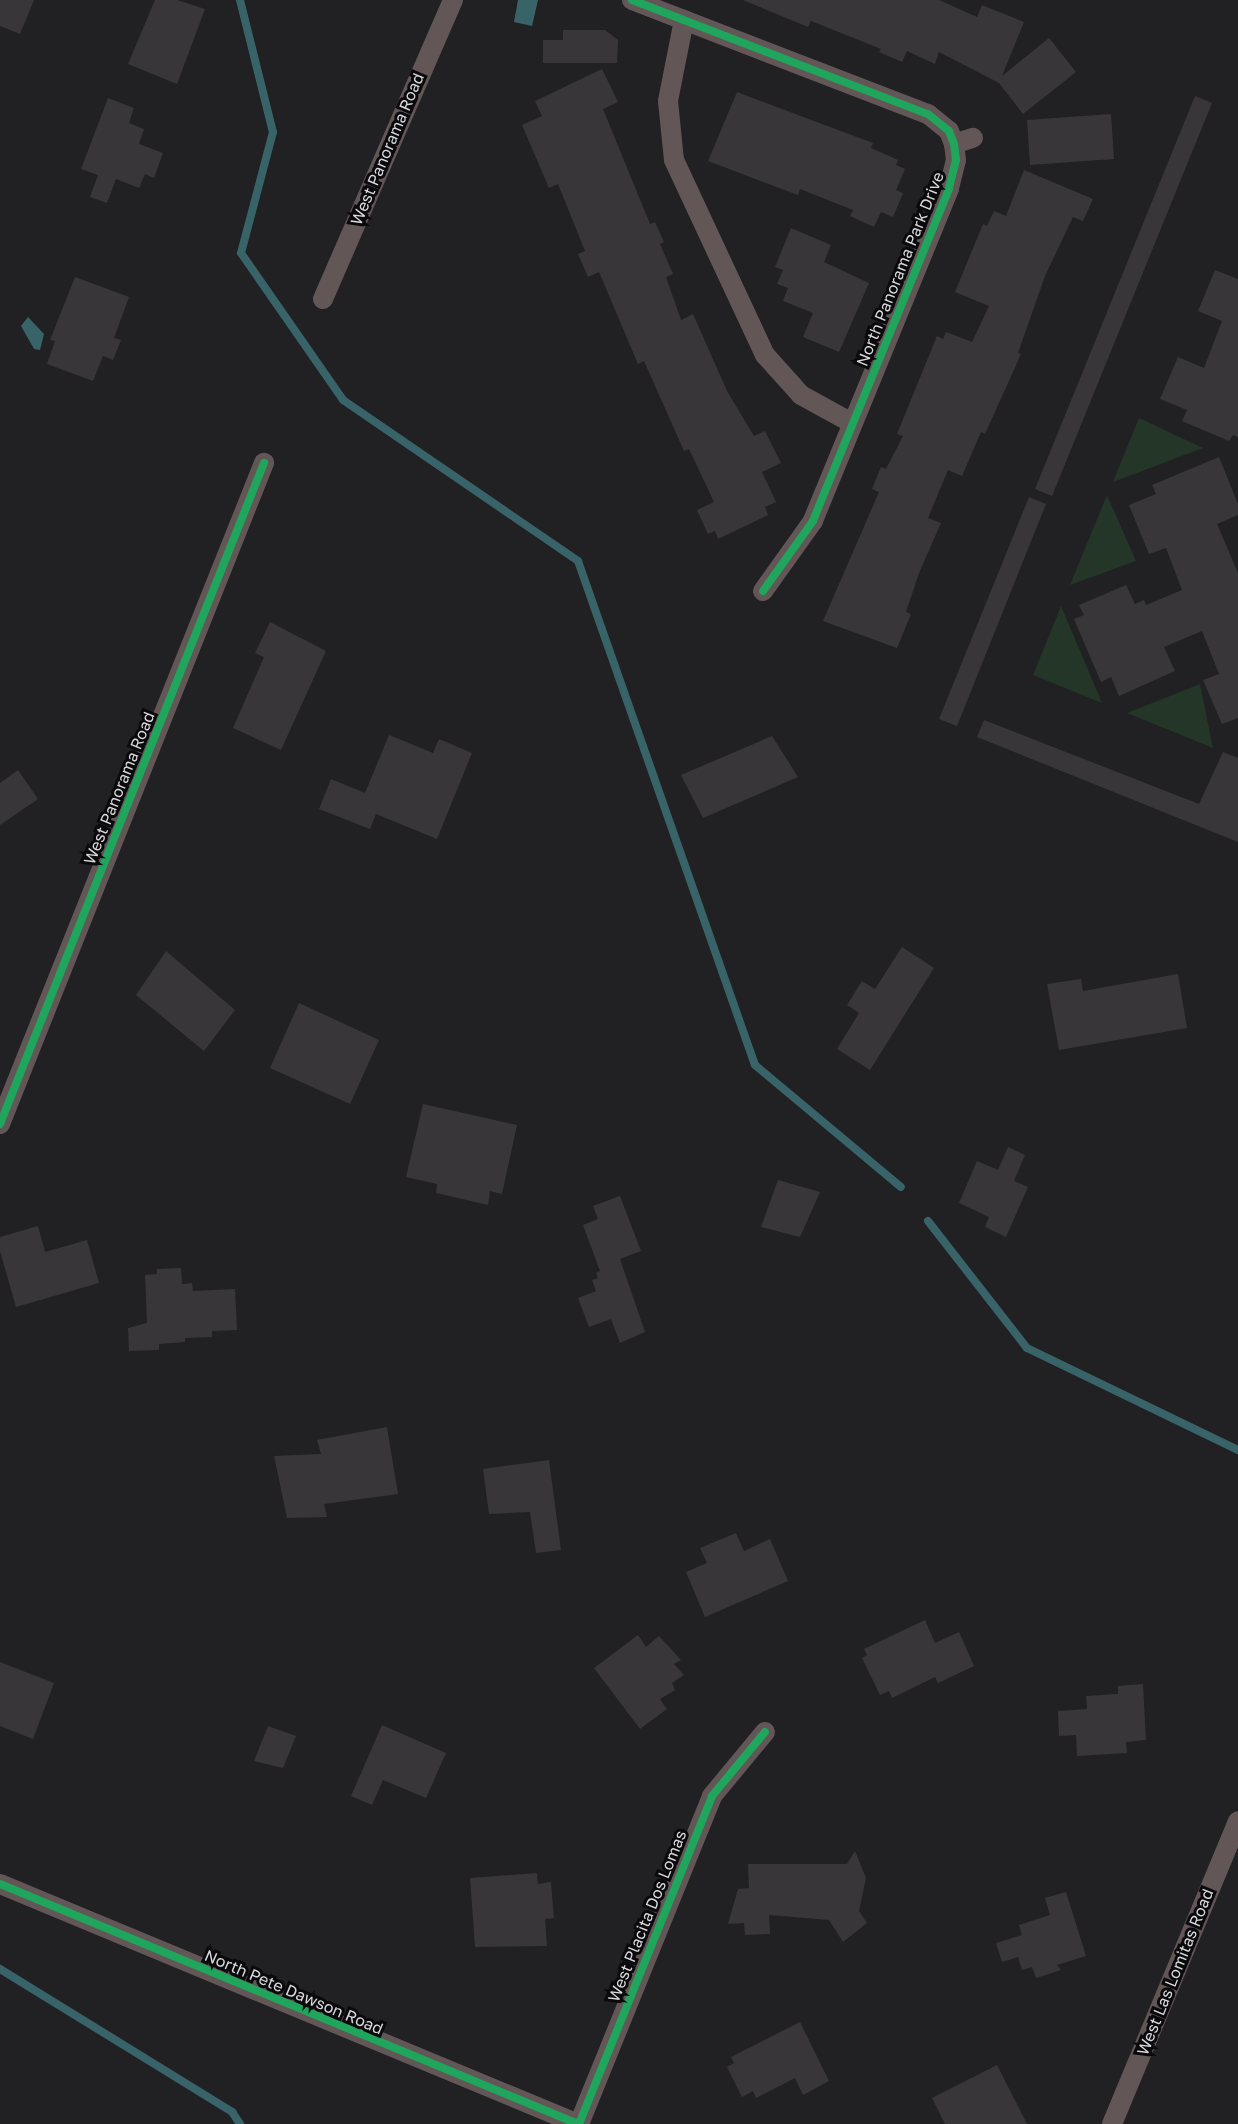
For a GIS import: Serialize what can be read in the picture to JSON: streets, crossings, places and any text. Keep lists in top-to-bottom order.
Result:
{
  "streets": {
    "street": [
      "West Panorama Road",
      "North Panorama Park Drive",
      "West Placita Dos Lomas",
      "West Las Lomitas Road",
      "North Pete Dawson Road"
    ]
  },
  "crossings": [
    ["West Placita Dos Lomas", "North Pete Dawson Road"]
  ]
}
